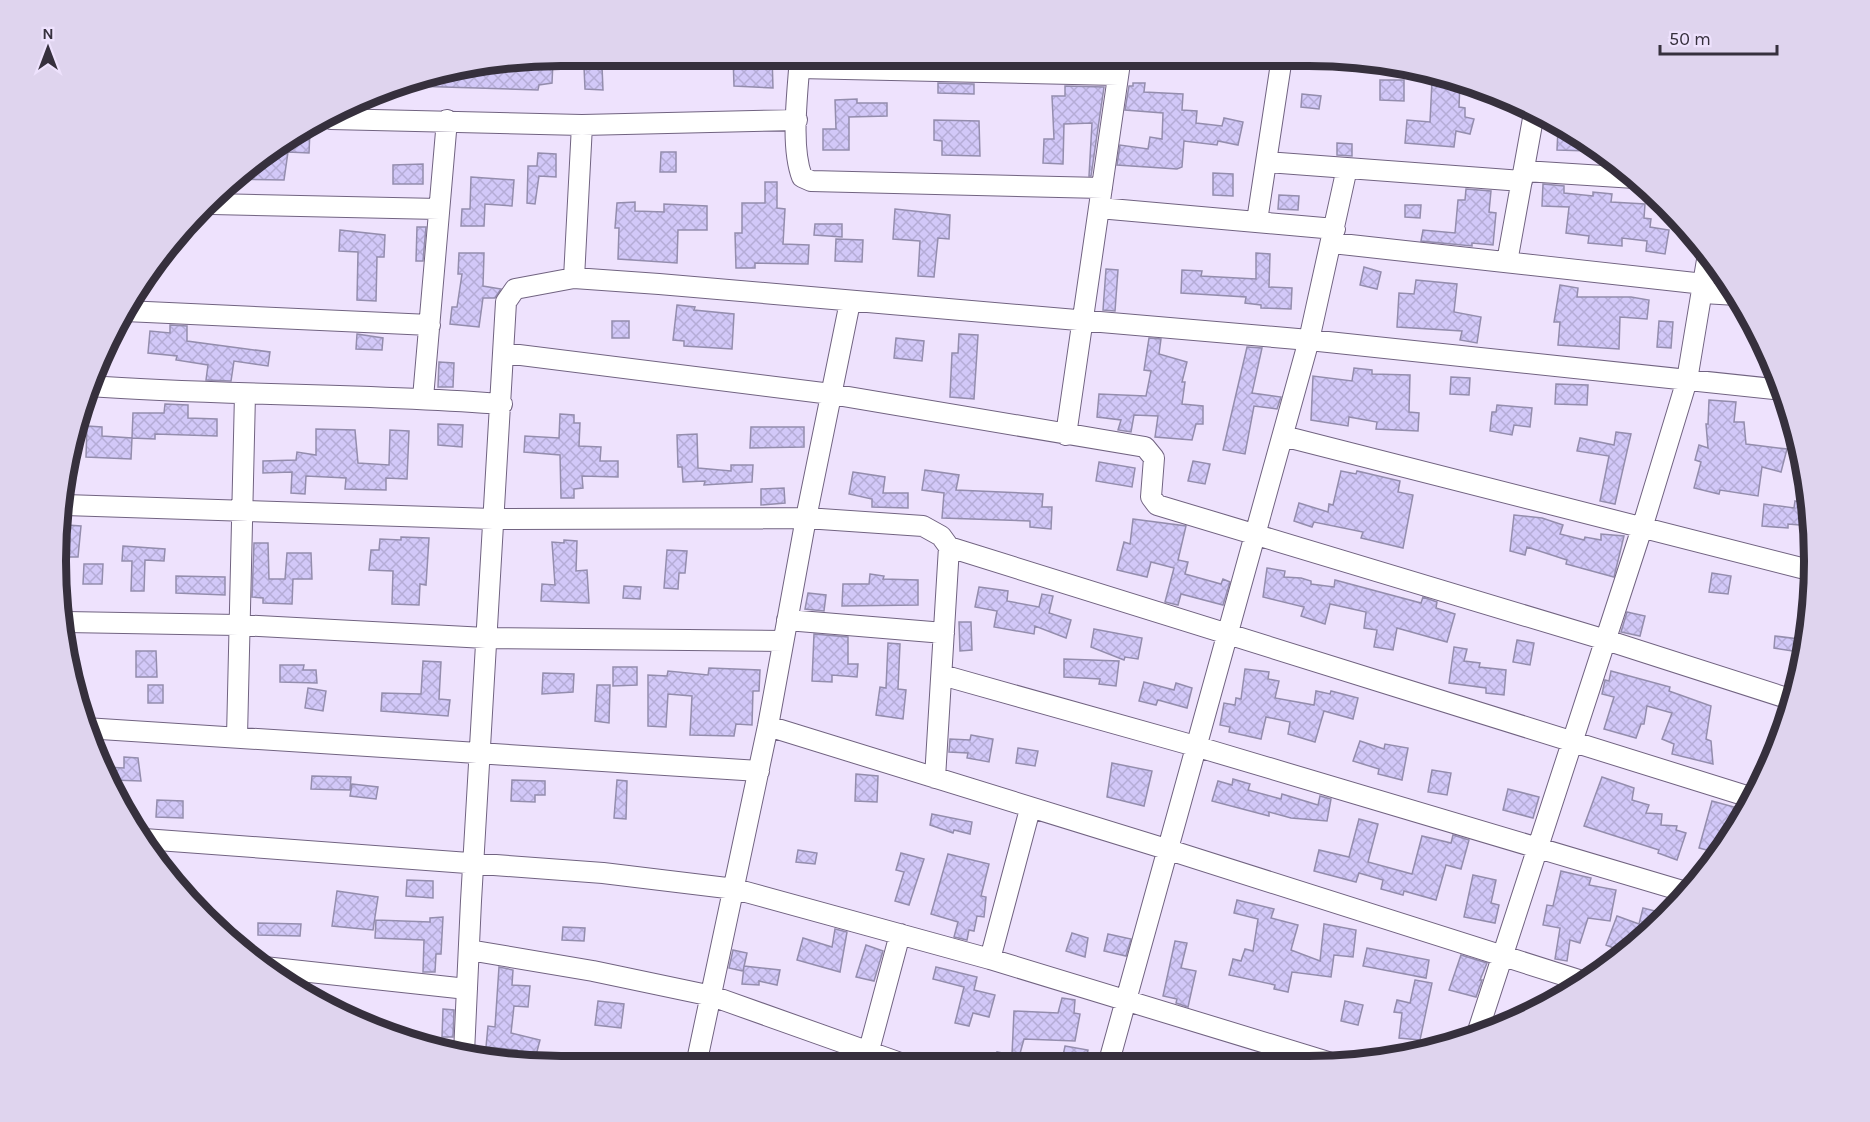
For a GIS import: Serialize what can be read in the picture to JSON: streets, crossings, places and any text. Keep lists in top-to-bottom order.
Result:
{
  "scale_bar": "50 m",
  "north": "top"
}
